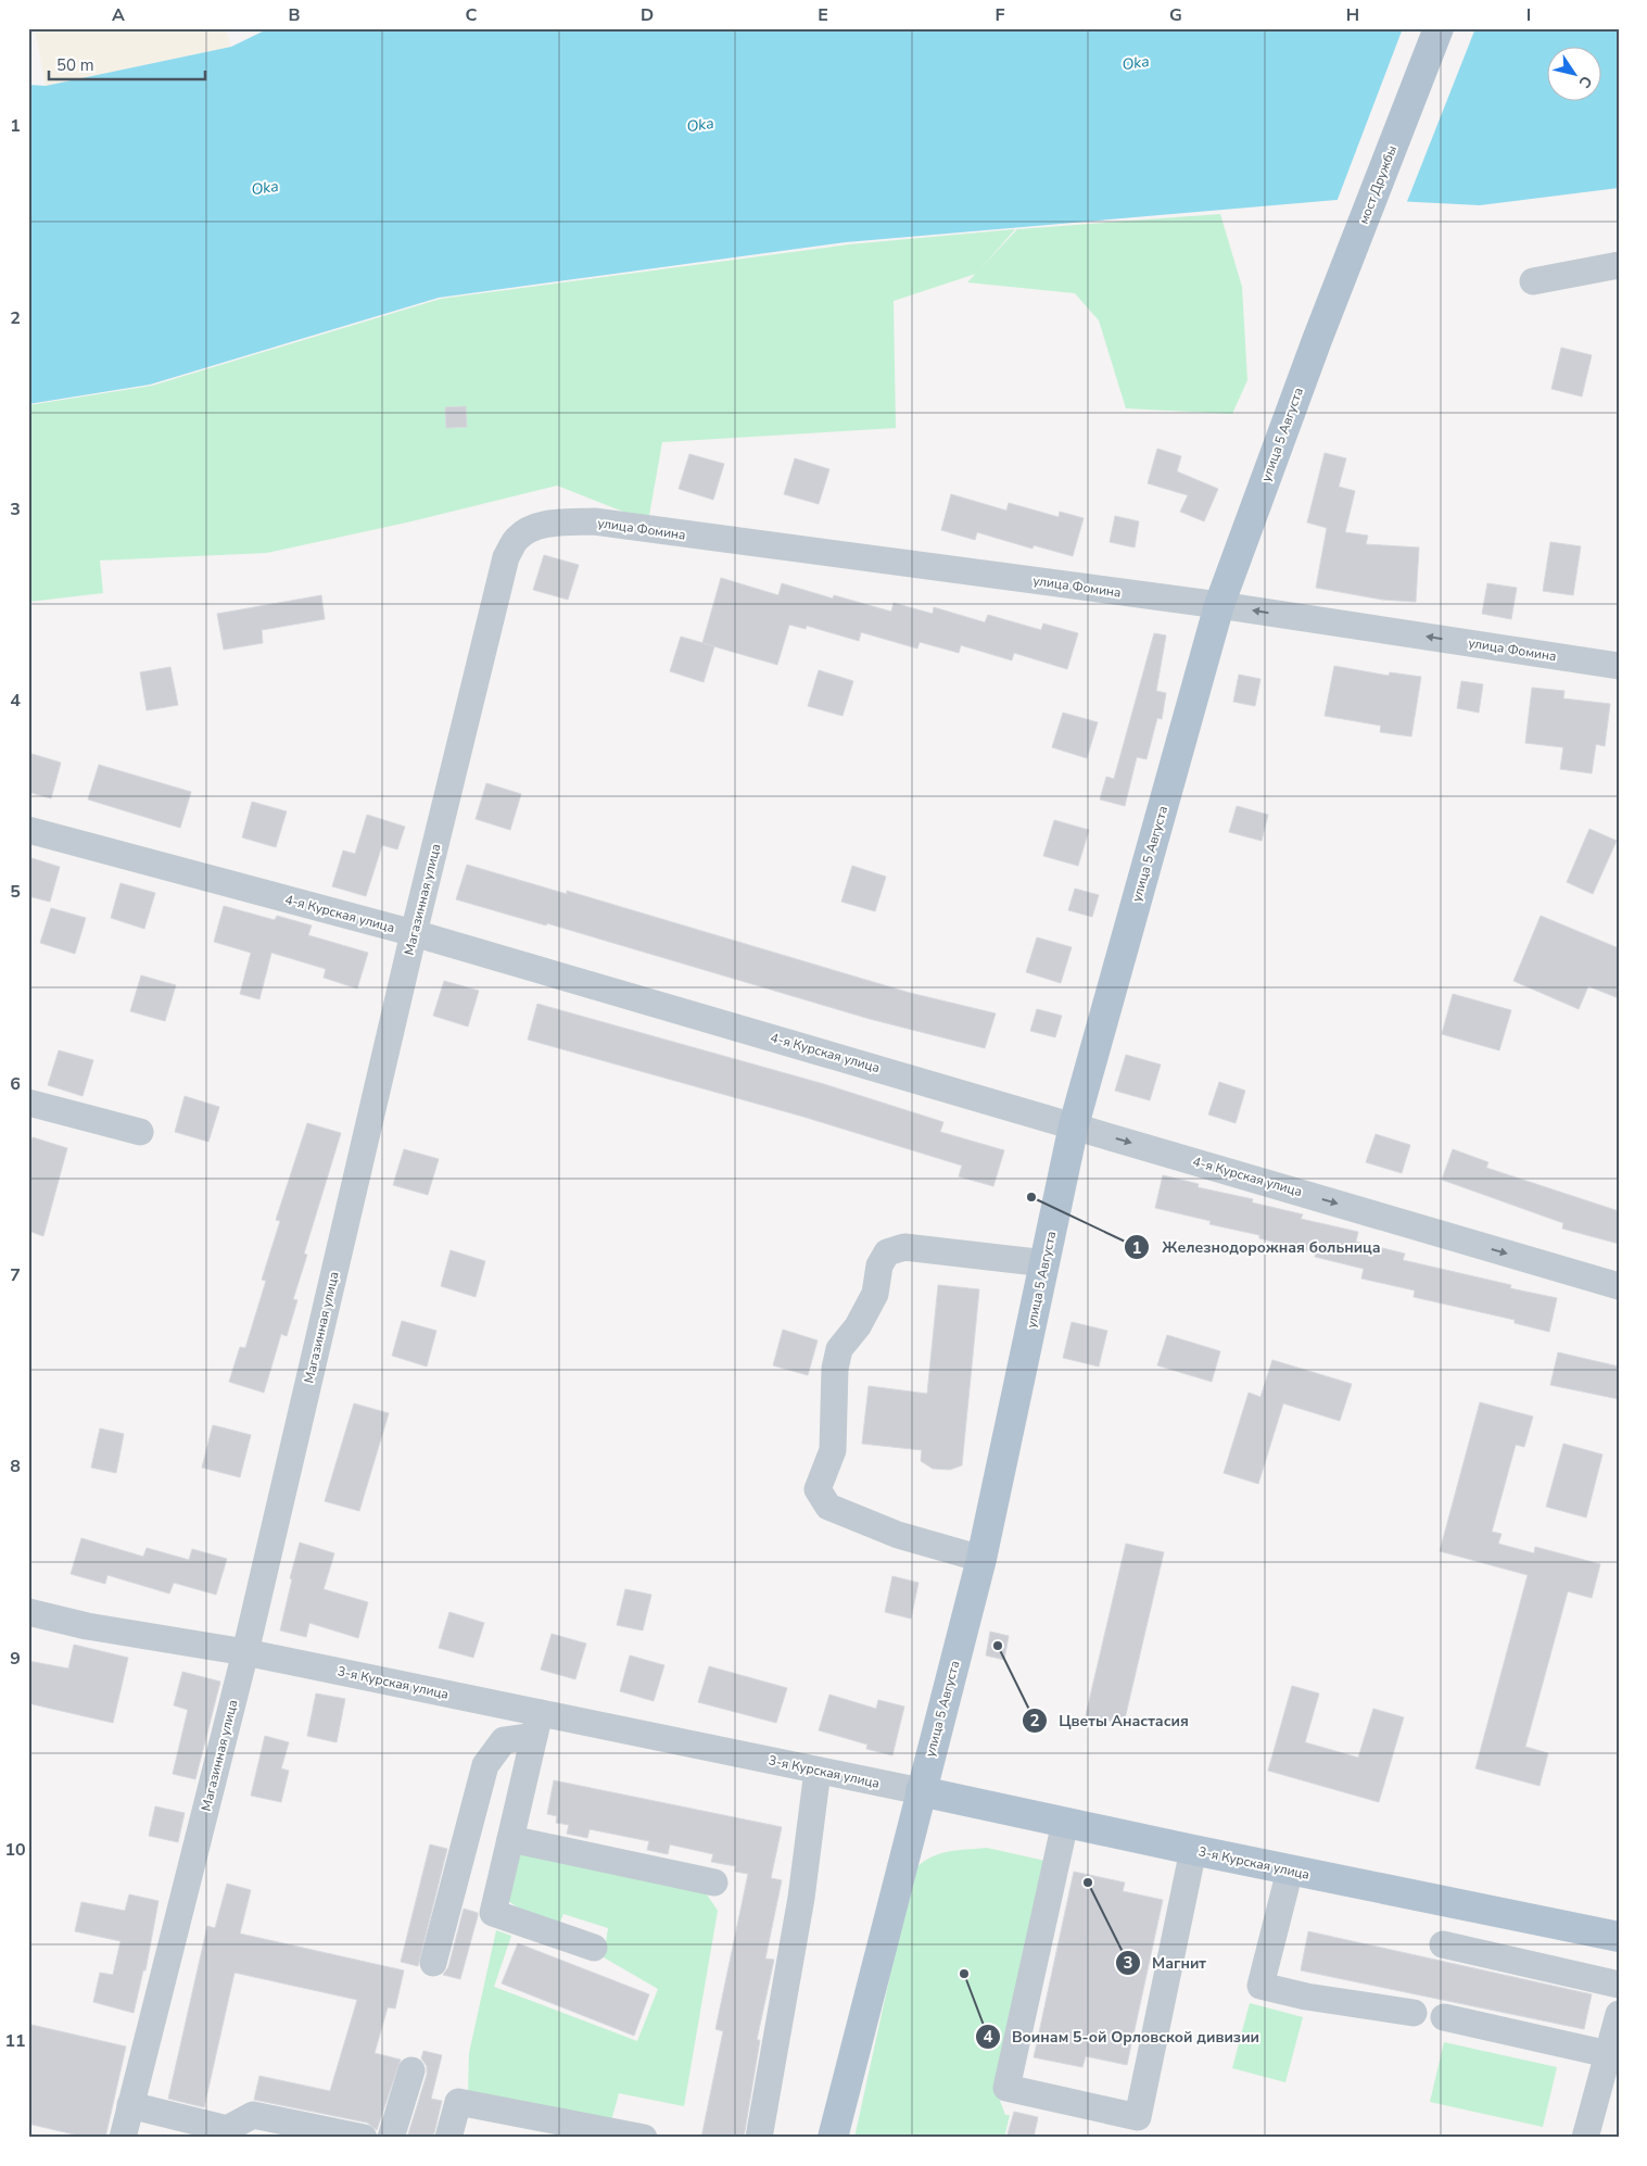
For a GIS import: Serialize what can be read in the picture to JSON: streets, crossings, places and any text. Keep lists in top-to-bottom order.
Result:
{
  "streets": {
    "main road": ["мост Дружбы", "улица 5 Августа", "3-я Курская улица"],
    "street": ["улица Фомина", "Магазинная улица", "4-я Курская улица"]
  },
  "crossings": [
    ["мост Дружбы", "улица 5 Августа"],
    ["улица 5 Августа", "улица Фомина"],
    ["улица 5 Августа", "4-я Курская улица"],
    ["улица 5 Августа", "3-я Курская улица"],
    ["улица Фомина", "Магазинная улица"],
    ["Магазинная улица", "4-я Курская улица"],
    ["Магазинная улица", "3-я Курская улица"]
  ],
  "one_way": ["улица Фомина"],
  "water": ["Oka"],
  "places": [
    "Железнодорожная больница",
    "Цветы Анастасия",
    "Магнит",
    "Воинам 5-ой Орловской дивизии"
  ],
  "scale_bar": "50 m",
  "north": "bottom right",
  "grid": {
    "columns": [
      "A",
      "B",
      "C",
      "D",
      "E",
      "F",
      "G",
      "H",
      "I"
    ],
    "rows": [
      "1",
      "2",
      "3",
      "4",
      "5",
      "6",
      "7",
      "8",
      "9",
      "10",
      "11"
    ]
  }
}
